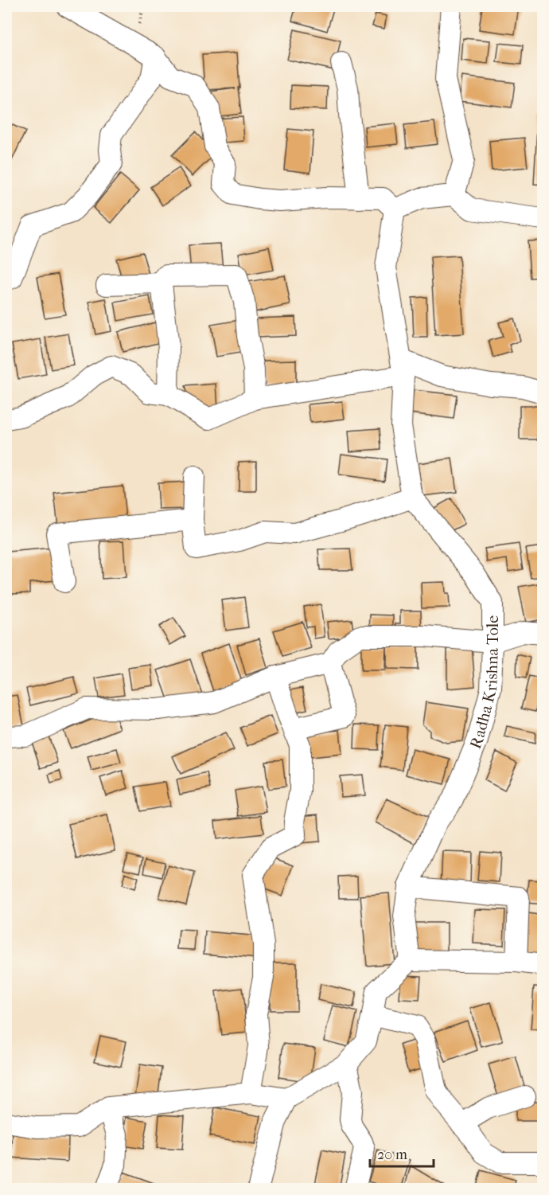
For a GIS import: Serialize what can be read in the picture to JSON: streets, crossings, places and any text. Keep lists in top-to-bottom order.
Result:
{
  "streets": {
    "street": ["Radha Krishna Tole"]
  },
  "scale_bar": "20 m"
}
